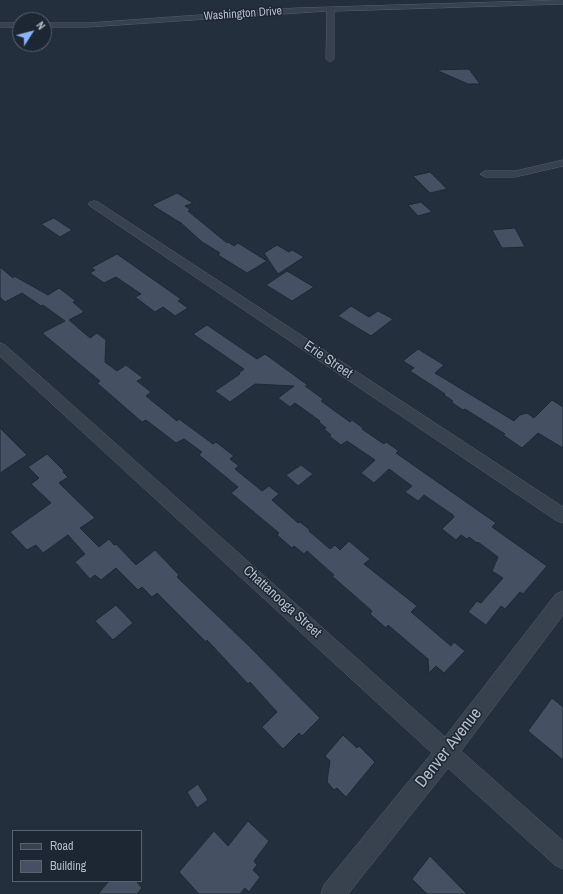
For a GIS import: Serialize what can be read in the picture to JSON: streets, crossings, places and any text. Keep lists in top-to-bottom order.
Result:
{
  "streets": {
    "street": [
      "Washington Drive",
      "Erie Street",
      "Chattanooga Street",
      "Denver Avenue"
    ]
  },
  "crossings": [
    ["Chattanooga Street", "Denver Avenue"]
  ],
  "legend": ["Road", "Building"],
  "north": "top right"
}
